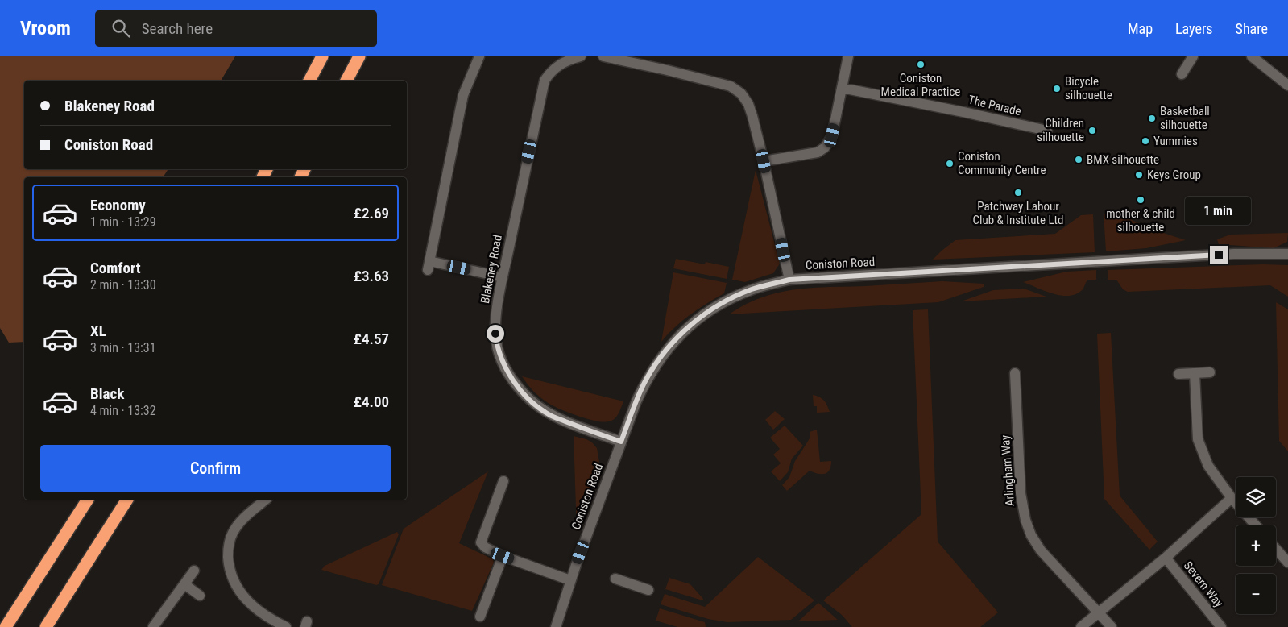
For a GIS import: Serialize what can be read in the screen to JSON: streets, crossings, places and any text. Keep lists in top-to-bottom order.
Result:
{
  "streets": {
    "street": [
      "The Parade",
      "Coniston Road",
      "Blakeney Road",
      "Arlingham Way",
      "Severn Way"
    ]
  },
  "crossings": [
    ["Coniston Road", "Blakeney Road"]
  ],
  "places": [
    "Coniston Medical Practice",
    "Bicycle silhouette",
    "Basketball silhouette",
    "Children silhouette",
    "Yummies",
    "BMX silhouette",
    "Coniston Community Centre",
    "Keys Group",
    "Patchway Labour Club & Institute Ltd",
    "mother & child silhouette"
  ],
  "page": {
    "header": "Vroom",
    "search": "Search here",
    "nav": ["Map", "Layers", "Share"],
    "banner": ["Blakeney Road", "Coniston Road"],
    "list": [
      {
        "name": "Economy",
        "note": "1 min · 13:29",
        "value": "£2.69"
      },
      {
        "name": "Comfort",
        "note": "2 min · 13:30",
        "value": "£3.63"
      },
      {
        "name": "XL",
        "note": "3 min · 13:31",
        "value": "£4.57"
      },
      {
        "name": "Black",
        "note": "4 min · 13:32",
        "value": "£4.00"
      }
    ],
    "bubble": "1 min",
    "buttons": "Confirm",
    "map_buttons": ["+", "−"]
  }
}
